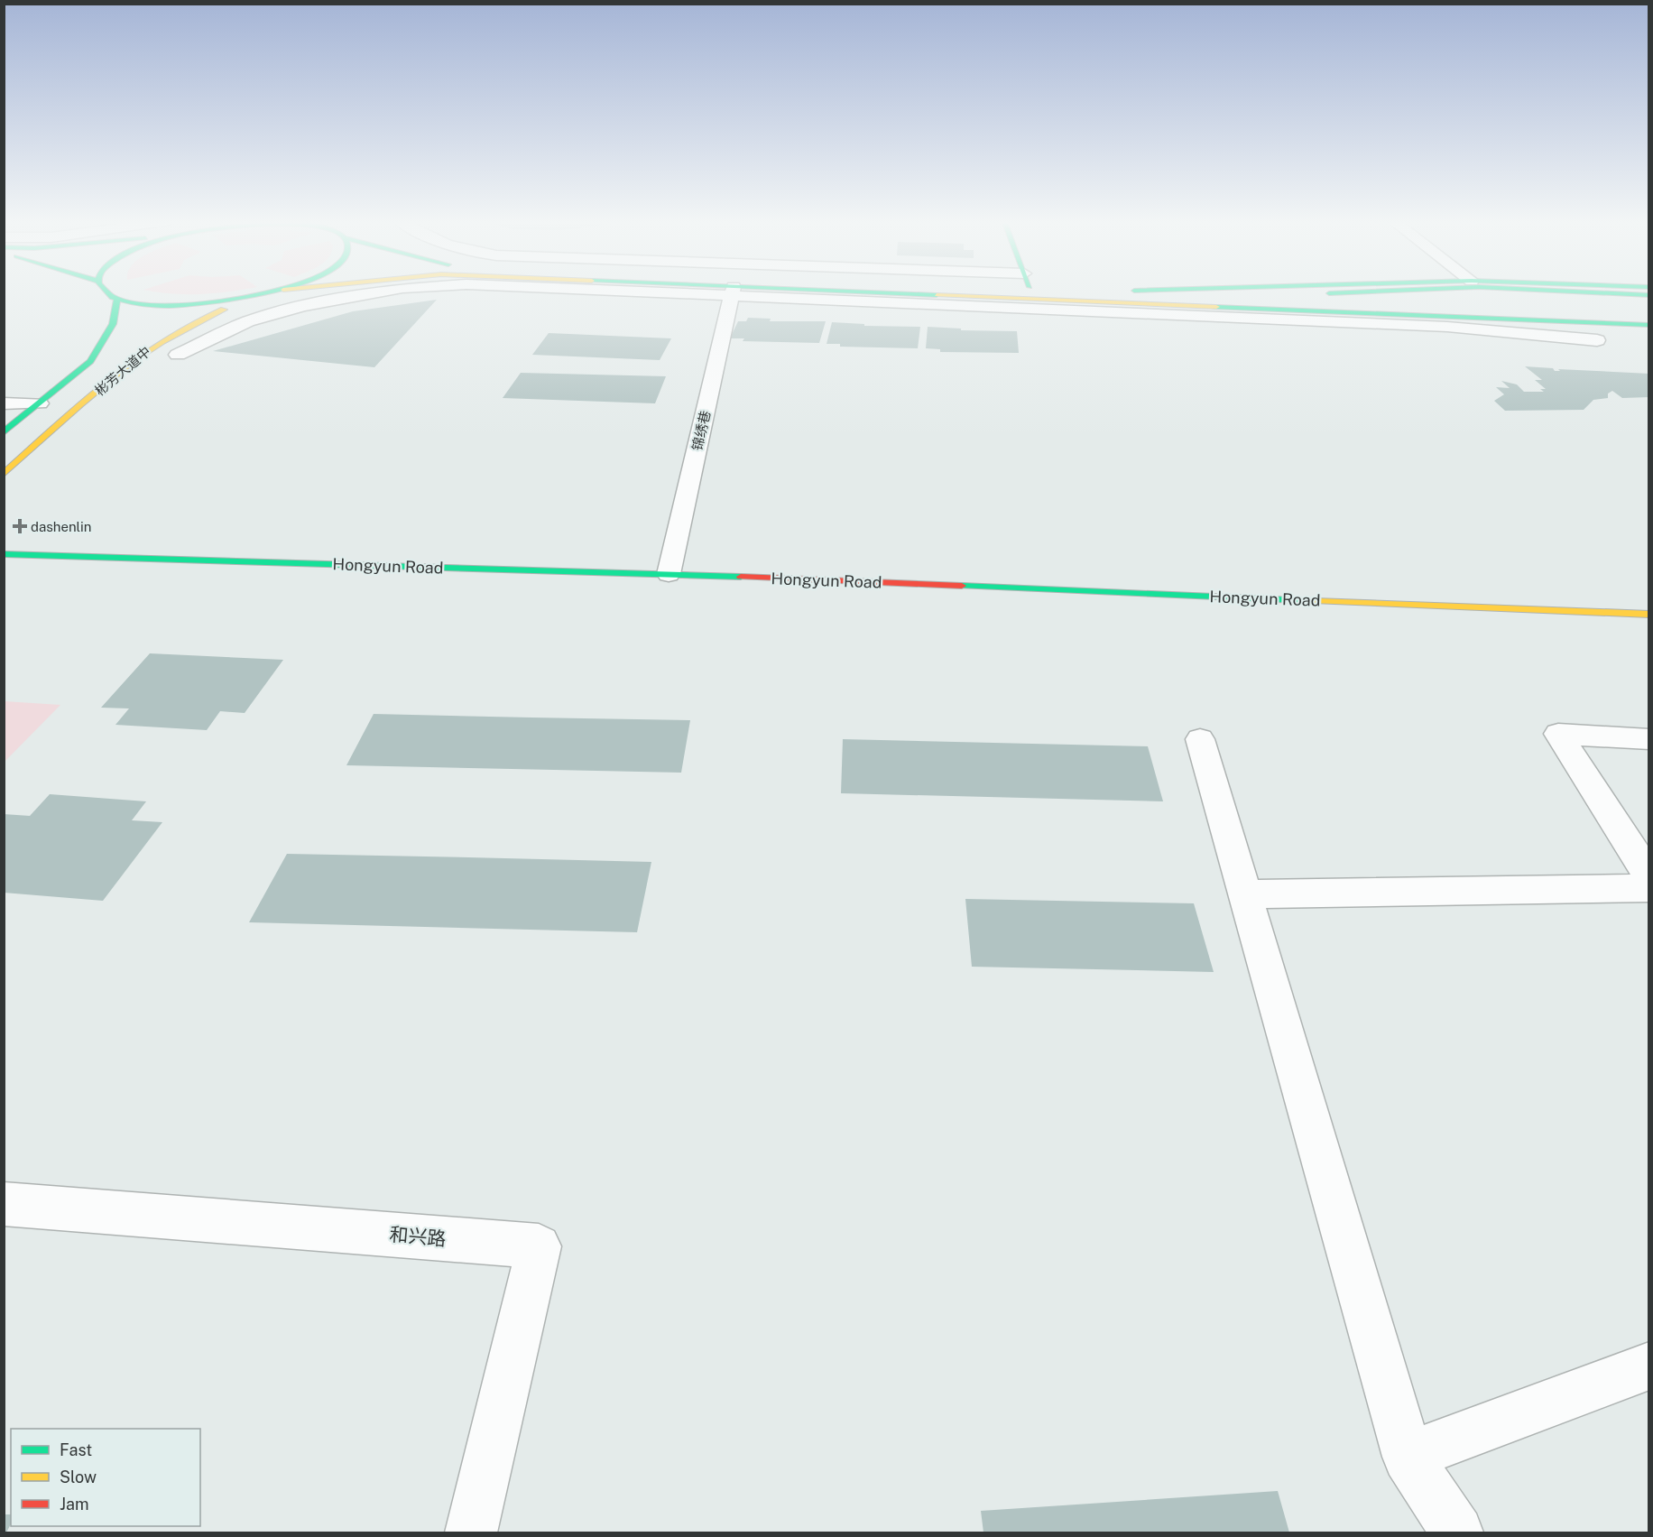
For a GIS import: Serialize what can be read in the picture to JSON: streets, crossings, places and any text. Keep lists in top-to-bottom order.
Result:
{
  "streets": {
    "main road": ["彬芳大道中", "Hongyun Road"],
    "street": ["锦绣巷", "和兴路"]
  },
  "crossings": [
    ["锦绣巷", "Hongyun Road"]
  ],
  "places": {
    "health": ["dashenlin"]
  },
  "legend": ["Fast", "Slow", "Jam"]
}
